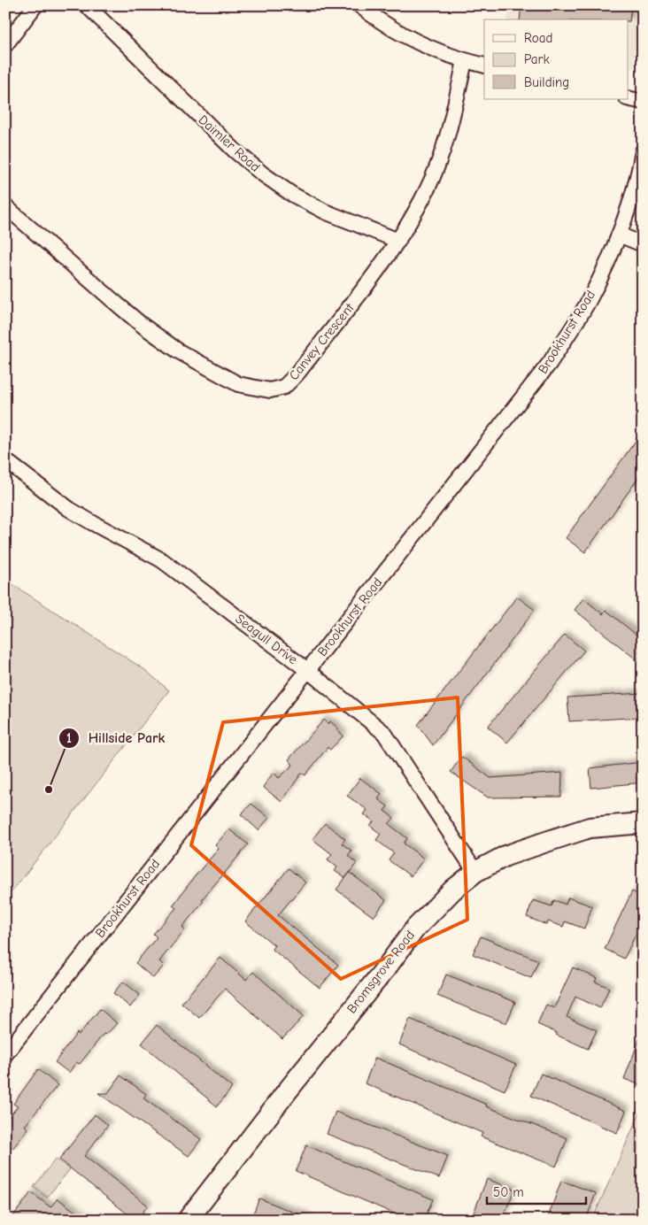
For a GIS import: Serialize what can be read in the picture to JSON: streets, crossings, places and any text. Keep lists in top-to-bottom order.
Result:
{
  "streets": {
    "street": [
      "Daimler Road",
      "Brookhurst Road",
      "Canvey Crescent",
      "Seagull Drive",
      "Bromsgrove Road"
    ]
  },
  "crossings": [
    ["Daimler Road", "Canvey Crescent"],
    ["Brookhurst Road", "Seagull Drive"],
    ["Seagull Drive", "Bromsgrove Road"]
  ],
  "places": ["Hillside Park"],
  "legend": ["Road", "Park", "Building"],
  "scale_bar": "50 m"
}
